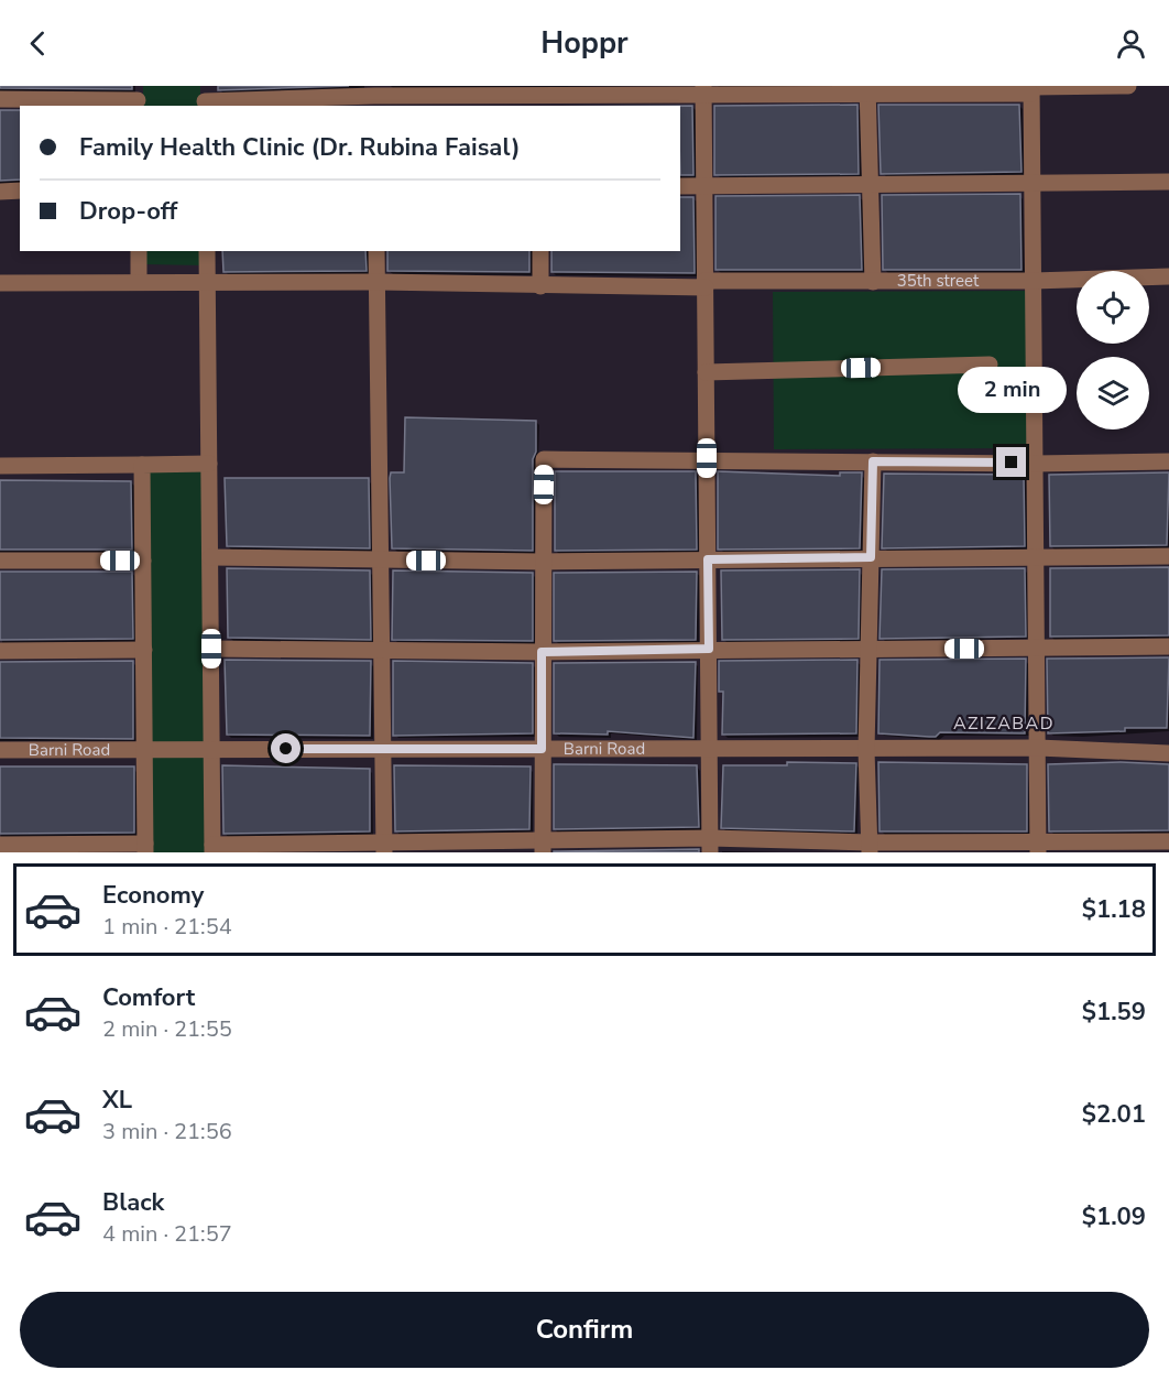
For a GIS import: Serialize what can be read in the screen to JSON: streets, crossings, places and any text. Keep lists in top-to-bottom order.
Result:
{
  "streets": {
    "street": ["35th street", "Barni Road"]
  },
  "districts": ["AZIZABAD"],
  "page": {
    "header": "Hoppr",
    "banner": ["Family Health Clinic (Dr. Rubina Faisal)", "Drop-off"],
    "bubble": "2 min",
    "list": [
      {
        "name": "Economy",
        "note": "1 min · 21:54",
        "value": "$1.18"
      },
      {
        "name": "Comfort",
        "note": "2 min · 21:55",
        "value": "$1.59"
      },
      {
        "name": "XL",
        "note": "3 min · 21:56",
        "value": "$2.01"
      },
      {
        "name": "Black",
        "note": "4 min · 21:57",
        "value": "$1.09"
      }
    ],
    "buttons": "Confirm"
  }
}
